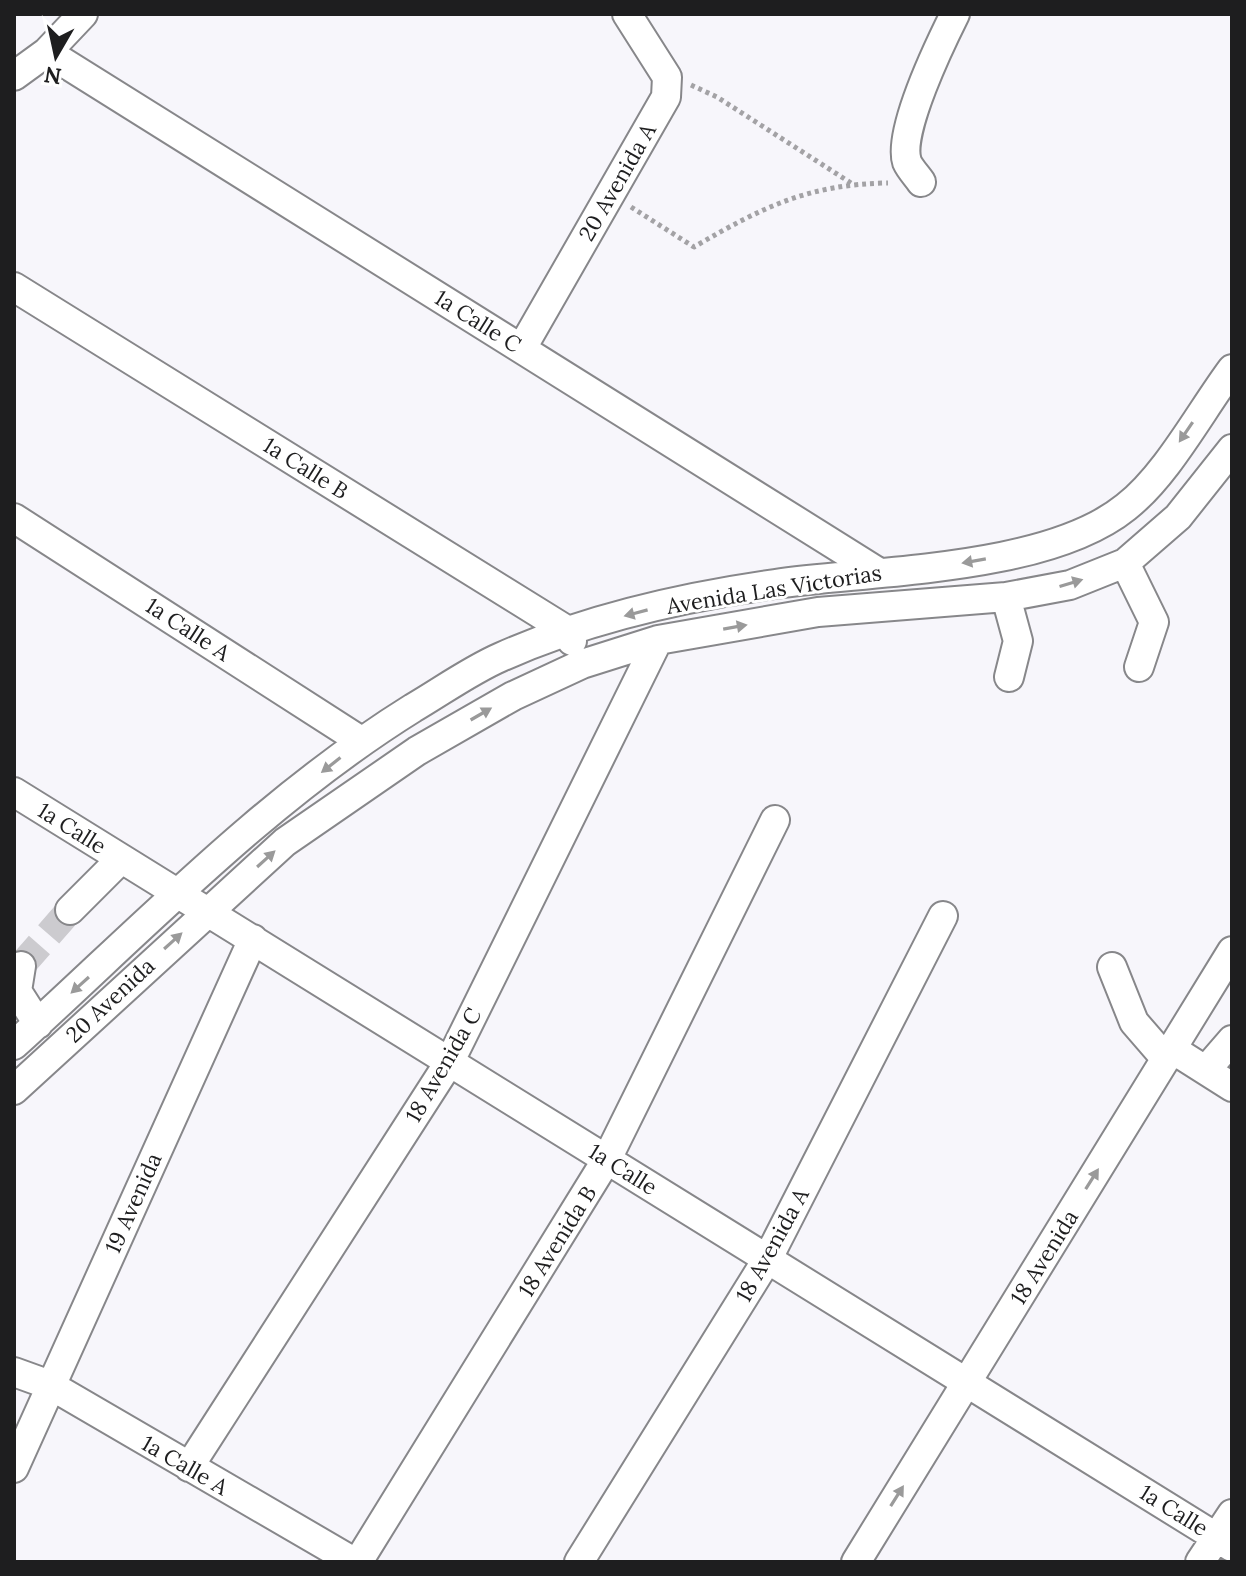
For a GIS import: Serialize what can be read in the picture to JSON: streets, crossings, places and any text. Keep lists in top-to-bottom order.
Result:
{
  "streets": {
    "street": [
      "20 Avenida A",
      "1a Calle C",
      "1a Calle B",
      "Avenida Las Victorias",
      "1a Calle A",
      "1a Calle",
      "20 Avenida",
      "18 Avenida C",
      "19 Avenida",
      "18 Avenida B",
      "18 Avenida A",
      "18 Avenida"
    ]
  },
  "crossings": [
    ["20 Avenida A", "1a Calle C"],
    ["1a Calle C", "Avenida Las Victorias"],
    ["1a Calle B", "Avenida Las Victorias"],
    ["Avenida Las Victorias", "1a Calle A"],
    ["Avenida Las Victorias", "1a Calle"],
    ["Avenida Las Victorias", "20 Avenida"],
    ["Avenida Las Victorias", "18 Avenida C"],
    ["1a Calle A", "18 Avenida C"],
    ["1a Calle A", "19 Avenida"],
    ["1a Calle A", "18 Avenida B"],
    ["1a Calle", "20 Avenida"],
    ["1a Calle", "18 Avenida C"],
    ["1a Calle", "19 Avenida"],
    ["1a Calle", "18 Avenida B"],
    ["1a Calle", "18 Avenida A"],
    ["1a Calle", "18 Avenida"]
  ],
  "one_way": ["18 Avenida"],
  "north": "bottom"
}
